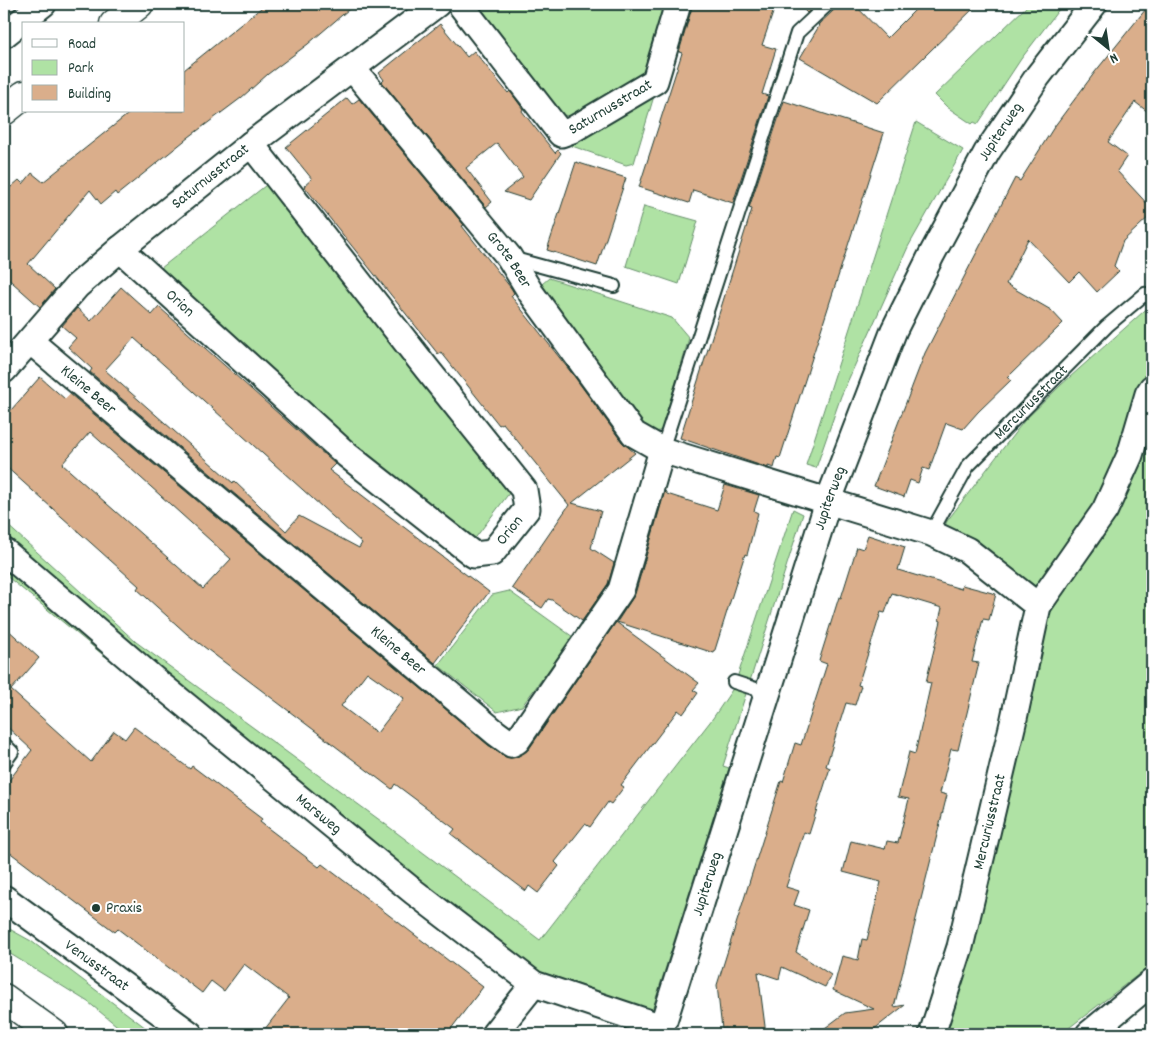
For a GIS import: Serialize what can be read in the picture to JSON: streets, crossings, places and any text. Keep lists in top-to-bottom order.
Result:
{
  "streets": {
    "street": [
      "Saturnusstraat",
      "Jupiterweg",
      "Grote Beer",
      "Orion",
      "Kleine Beer",
      "Mercuriusstraat",
      "Marsweg",
      "Venusstraat"
    ]
  },
  "crossings": [
    ["Saturnusstraat", "Grote Beer"],
    ["Saturnusstraat", "Orion"],
    ["Saturnusstraat", "Kleine Beer"],
    ["Jupiterweg", "Grote Beer"],
    ["Jupiterweg", "Marsweg"],
    ["Grote Beer", "Kleine Beer"]
  ],
  "places": ["Praxis"],
  "legend": ["Road", "Park", "Building"],
  "north": "bottom right"
}
